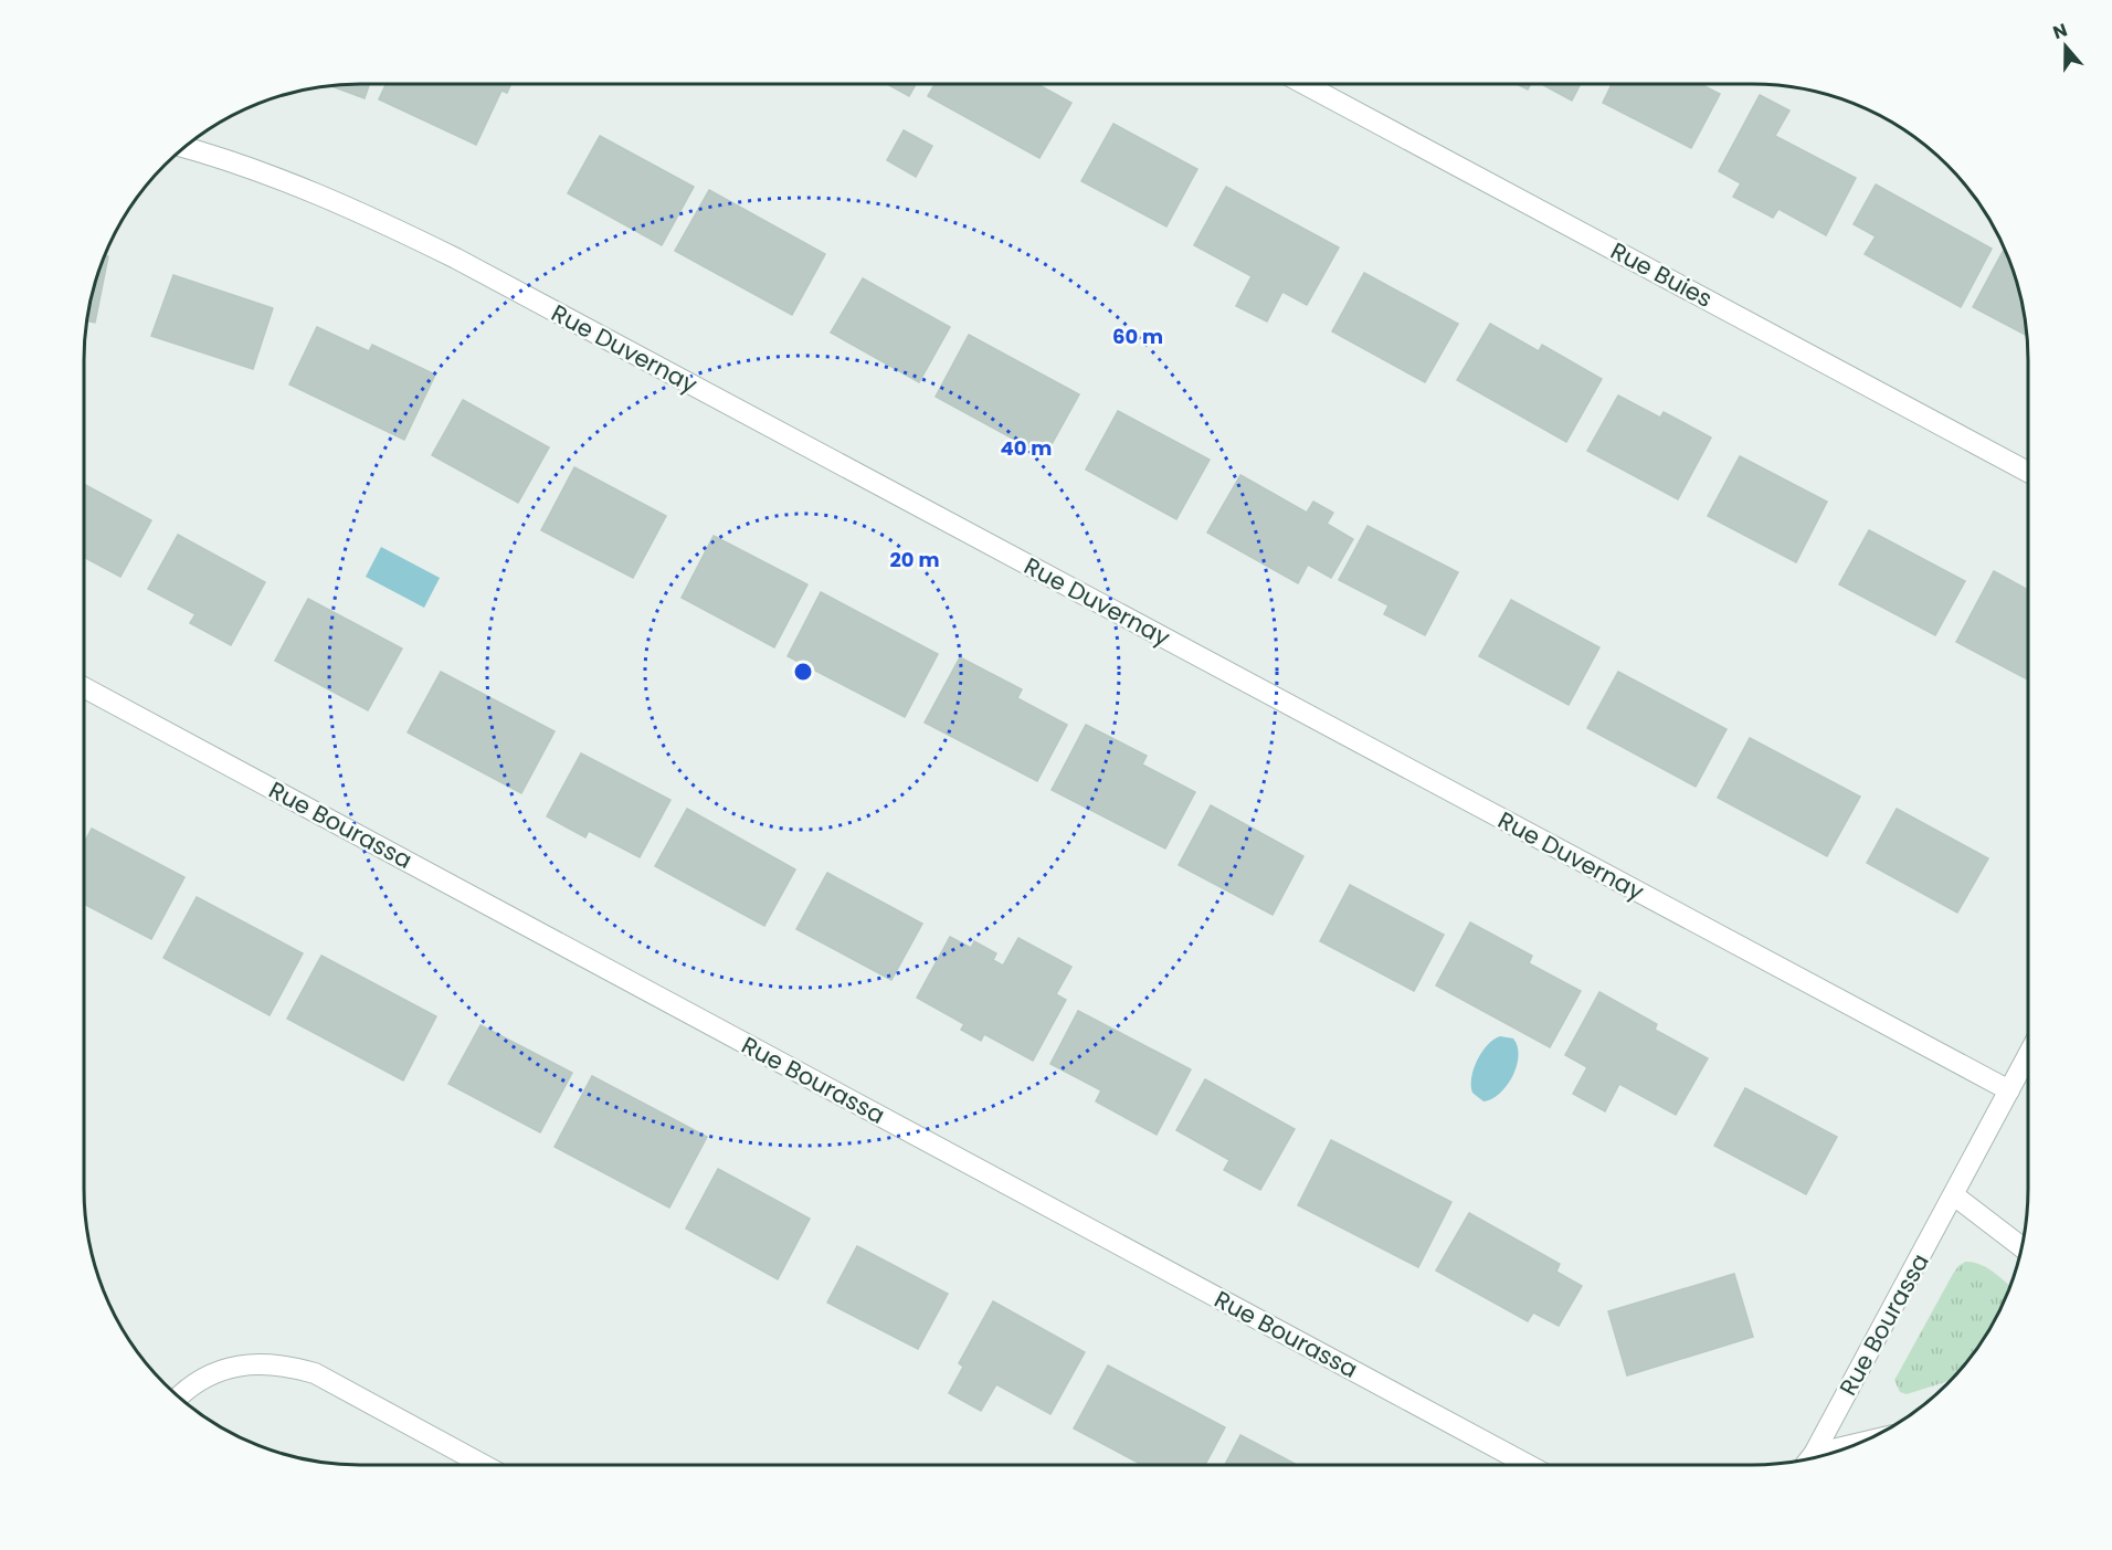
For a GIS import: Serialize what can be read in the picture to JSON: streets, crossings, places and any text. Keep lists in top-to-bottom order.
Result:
{
  "streets": {
    "street": ["Rue Buies", "Rue Duvernay", "Rue Bourassa"]
  },
  "crossings": [
    ["Rue Duvernay", "Rue Bourassa"]
  ],
  "north": "top",
  "rings": ["60 m", "40 m", "20 m"]
}
